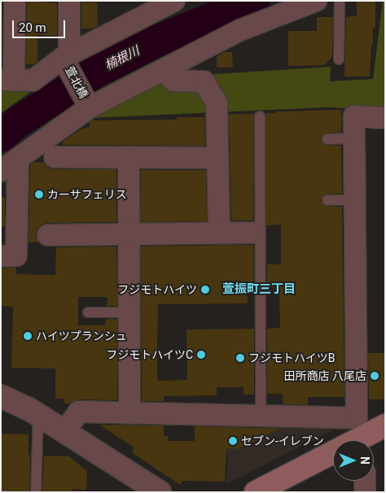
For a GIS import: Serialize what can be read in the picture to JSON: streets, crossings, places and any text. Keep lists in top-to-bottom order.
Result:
{
  "streets": {
    "street": ["萱北橋"]
  },
  "districts": ["萱振町三丁目"],
  "water": ["楠根川"],
  "places": [
    "カーサフェリス",
    "フジモトハイツ",
    "ハイツプランシュ",
    "フジモトハイツC",
    "フジモトハイツB",
    "田所商店 八尾店",
    "セブン-イレブン"
  ],
  "scale_bar": "20 m",
  "north": "right"
}
